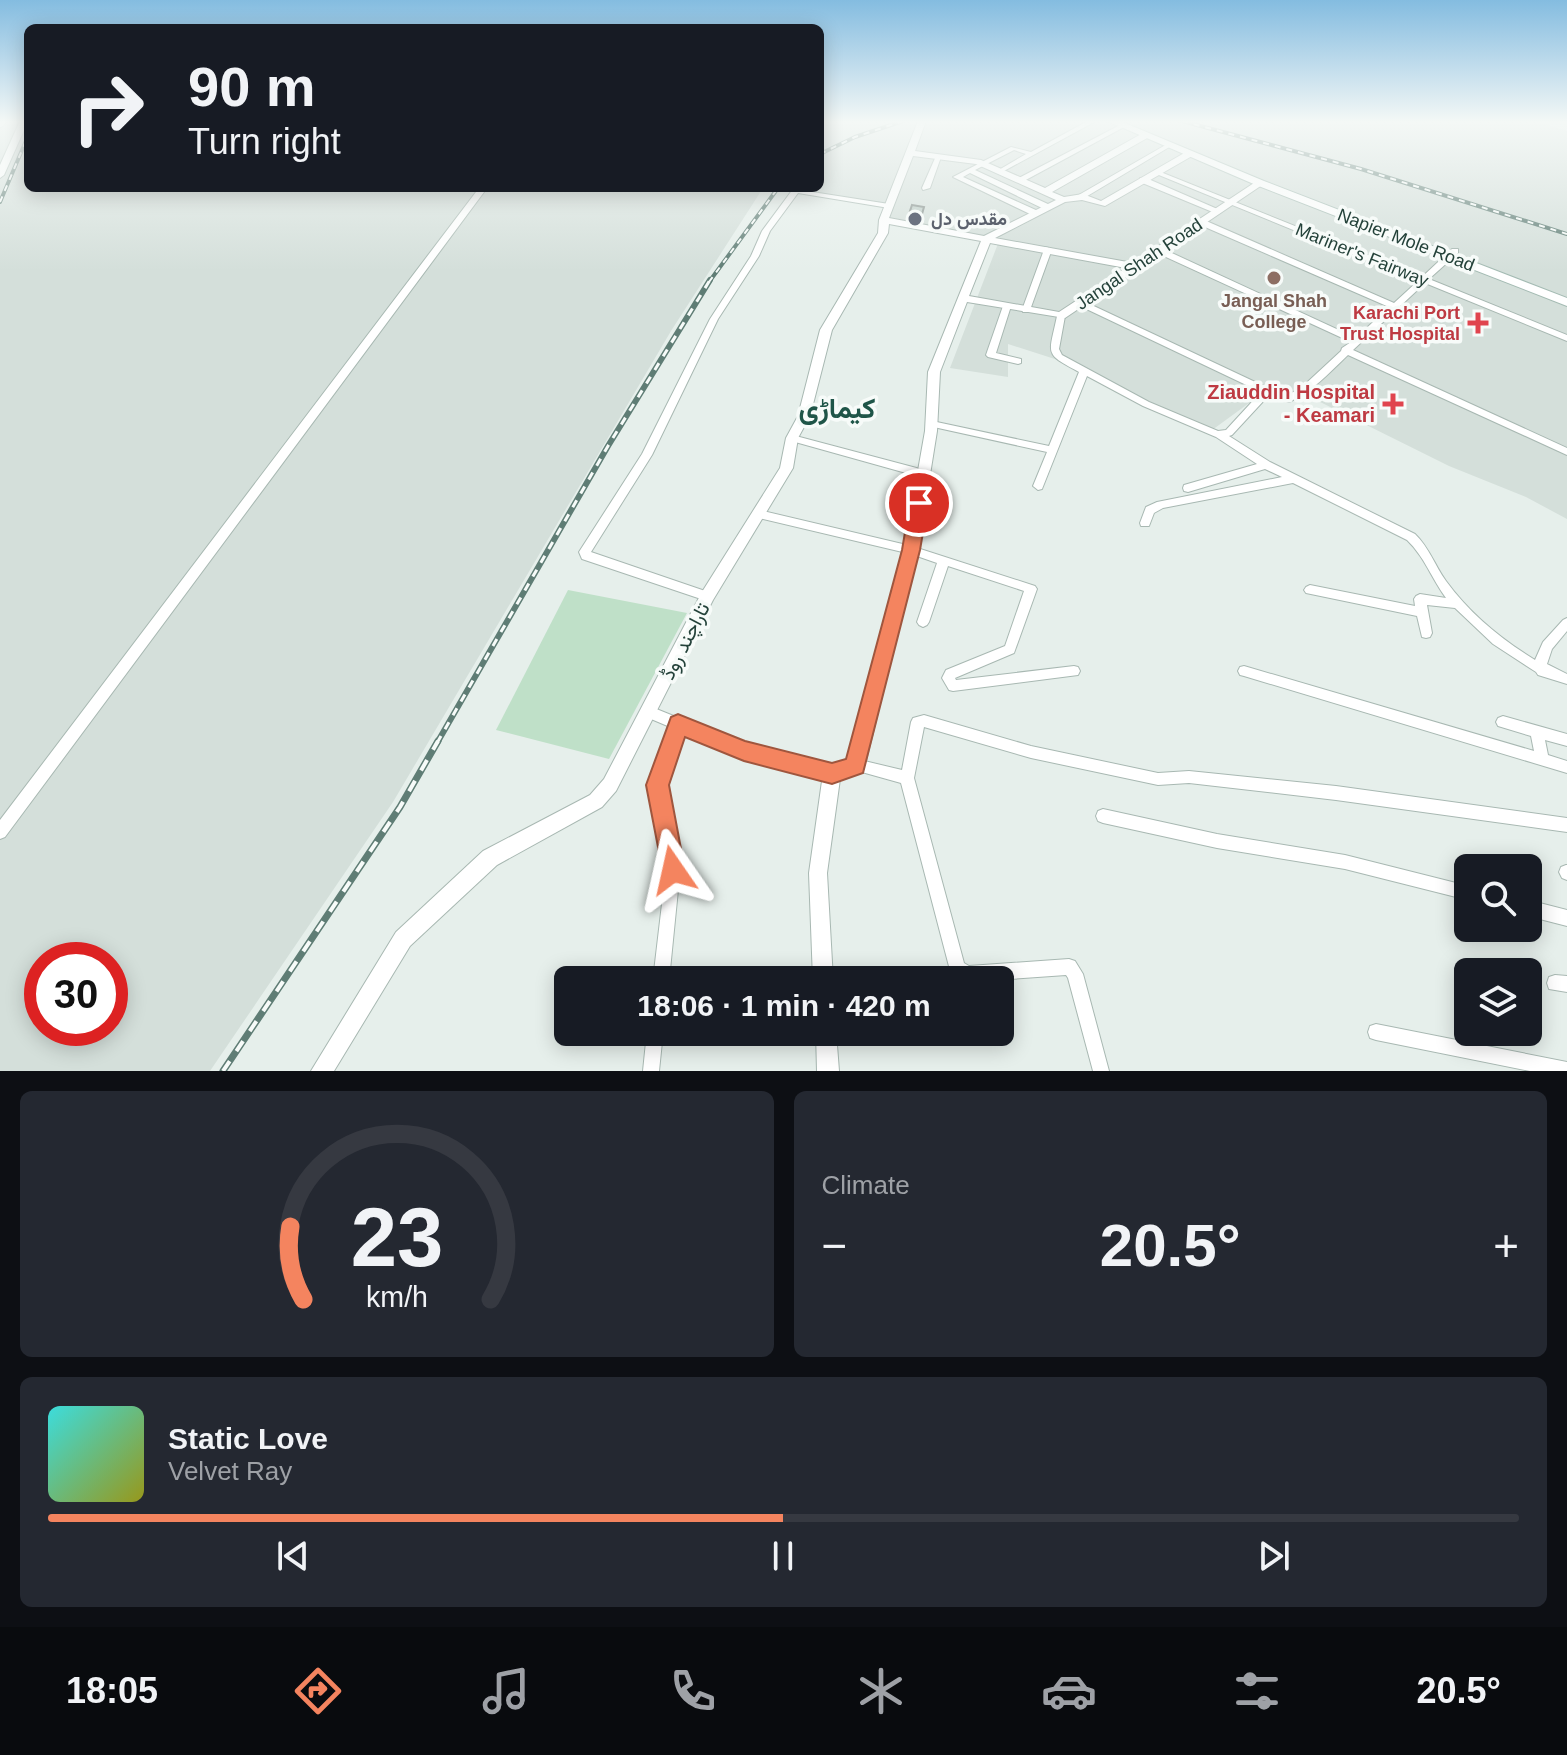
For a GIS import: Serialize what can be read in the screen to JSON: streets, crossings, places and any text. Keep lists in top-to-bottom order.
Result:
{
  "streets": {
    "main road": ["Napier Mole Road"],
    "street": ["Mariner's Fairway", "Jangal Shah Road", "تاراچند روڈ"]
  },
  "crossings": [
    ["Napier Mole Road", "Jangal Shah Road"],
    ["Mariner's Fairway", "Jangal Shah Road"]
  ],
  "districts": ["کیماڑی"],
  "places": {
    "other": ["مقدس دل", "Jangal Shah College"],
    "health": ["Karachi Port Trust Hospital", "Ziauddin Hospital - Keamari"]
  },
  "page": {
    "turn": ["90 m", "Turn right"],
    "limit": "30",
    "trip": "18:06 · 1 min · 420 m",
    "tile": "Climate",
    "heat": ["−", "20.5°", "+"],
    "song": ["Static Love", "Velvet Ray"],
    "tabs": ["18:05", "20.5°"],
    "gauge": ["23", "km/h"]
  }
}
